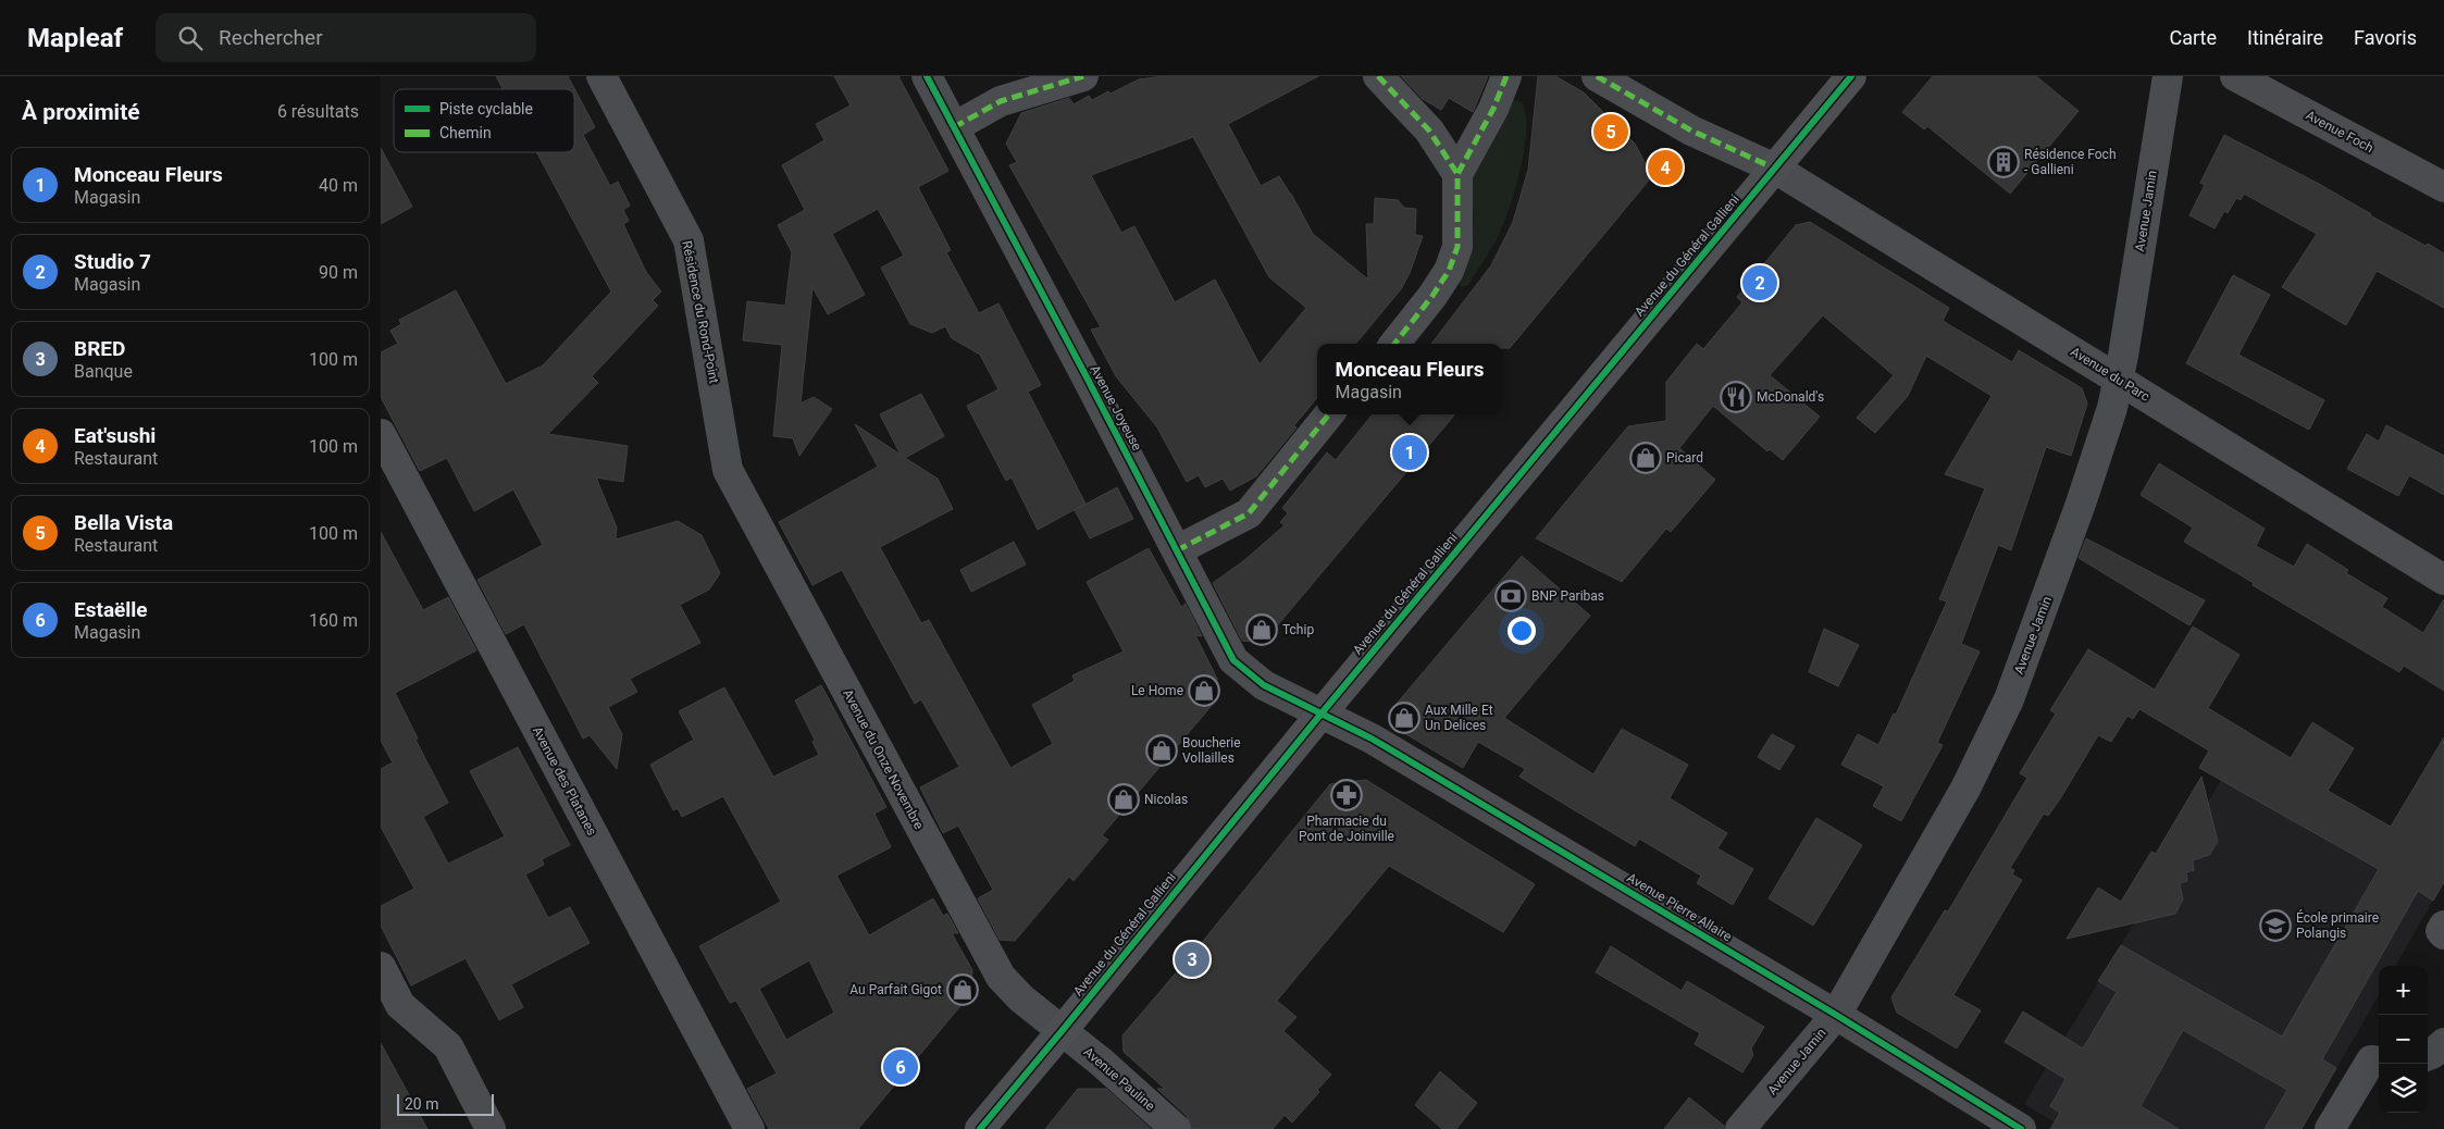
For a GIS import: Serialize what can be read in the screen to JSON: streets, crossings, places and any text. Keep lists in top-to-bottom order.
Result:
{
  "streets": {
    "main road": ["Avenue du Général Gallieni"],
    "street": [
      "Avenue Foch",
      "Avenue Jamin",
      "Résidence du Rond-Point",
      "Avenue du Parc",
      "Avenue Joyeuse",
      "Avenue du Onze Novembre",
      "Avenue des Platanes",
      "Avenue Pierre Allaire",
      "Avenue Pauline"
    ]
  },
  "crossings": [
    ["Avenue Jamin", "Avenue du Parc"],
    ["Avenue Jamin", "Avenue Pierre Allaire"],
    ["Avenue du Général Gallieni", "Avenue du Parc"],
    ["Avenue du Général Gallieni", "Avenue Joyeuse"],
    ["Avenue du Général Gallieni", "Avenue du Onze Novembre"],
    ["Avenue du Général Gallieni", "Avenue Pierre Allaire"],
    ["Avenue du Général Gallieni", "Avenue Pauline"],
    ["Résidence du Rond-Point", "Avenue du Onze Novembre"],
    ["Avenue Joyeuse", "Avenue Pierre Allaire"],
    ["Avenue du Onze Novembre", "Avenue Pauline"]
  ],
  "places": {
    "building": ["Résidence Foch - Gallieni"],
    "restaurant": ["McDonald's"],
    "shop": [
      "Picard",
      "Tchip",
      "Le Home",
      "Aux Mille Et Un Delices",
      "Boucherie Vollailles",
      "Nicolas",
      "Au Parfait Gigot"
    ],
    "bank": ["BNP Paribas"],
    "pharmacy": ["Pharmacie du Pont de Joinville"],
    "school or university": ["École primaire Polangis"]
  },
  "legend": ["Piste cyclable", "Chemin"],
  "scale_bar": "20 m",
  "page": {
    "header": "Mapleaf",
    "search": "Rechercher",
    "nav": ["Carte", "Itinéraire", "Favoris"],
    "heading": ["À proximité", "6 résultats"],
    "pins": [
      "5",
      "4",
      "2",
      "1",
      "3",
      "6"
    ],
    "list": [
      {
        "mark": "1",
        "name": "Monceau Fleurs",
        "note": "Magasin",
        "value": "40 m"
      },
      {
        "mark": "2",
        "name": "Studio 7",
        "note": "Magasin",
        "value": "90 m"
      },
      {
        "mark": "3",
        "name": "BRED",
        "note": "Banque",
        "value": "100 m"
      },
      {
        "mark": "4",
        "name": "Eat'sushi",
        "note": "Restaurant",
        "value": "100 m"
      },
      {
        "mark": "5",
        "name": "Bella Vista",
        "note": "Restaurant",
        "value": "100 m"
      },
      {
        "mark": "6",
        "name": "Estaëlle",
        "note": "Magasin",
        "value": "160 m"
      }
    ],
    "popup": ["Monceau Fleurs", "Magasin"],
    "map_buttons": ["+", "−"],
    "scale": "20 m"
  }
}
